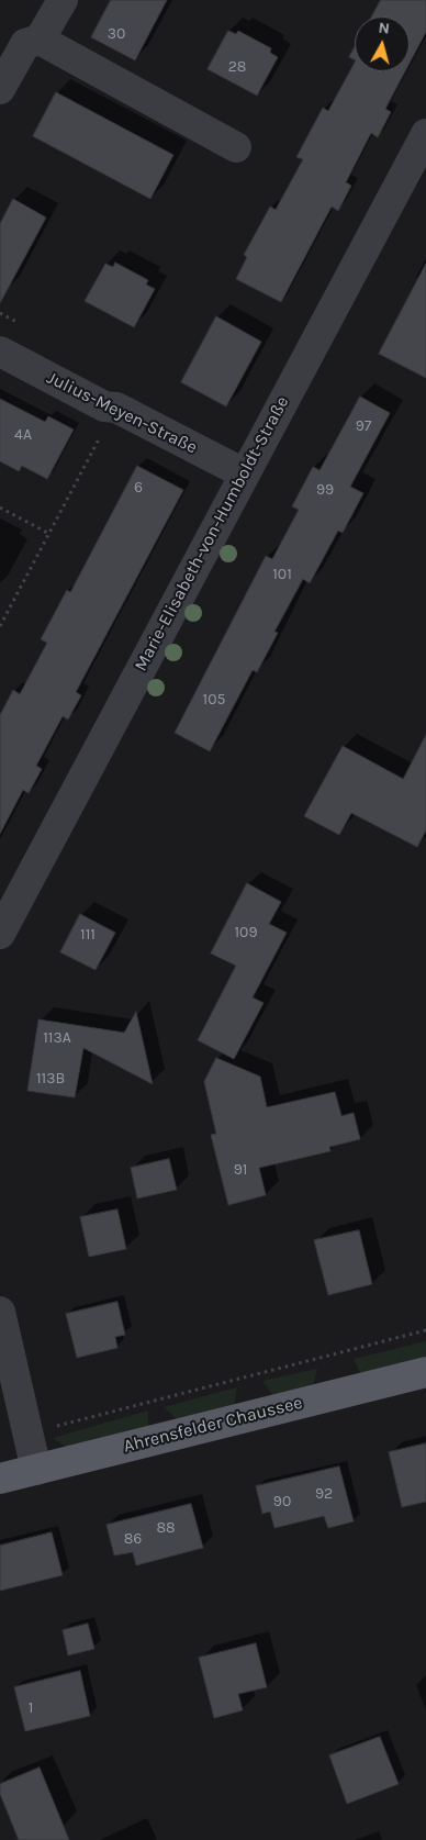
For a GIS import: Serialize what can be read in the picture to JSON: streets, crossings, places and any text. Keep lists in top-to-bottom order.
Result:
{
  "streets": {
    "main road": ["Ahrensfelder Chaussee"],
    "street": ["Julius-Meyen-Straße", "Marie-Elisabeth-von-Humboldt-Straße"]
  },
  "crossings": [
    ["Julius-Meyen-Straße", "Marie-Elisabeth-von-Humboldt-Straße"]
  ],
  "house_numbers": [
    "30",
    "28",
    "97",
    "4A",
    "6",
    "99",
    "101",
    "105",
    "109",
    "111",
    "113A",
    "113B",
    "91",
    "92",
    "90",
    "88",
    "86",
    "1"
  ],
  "north": "top"
}
